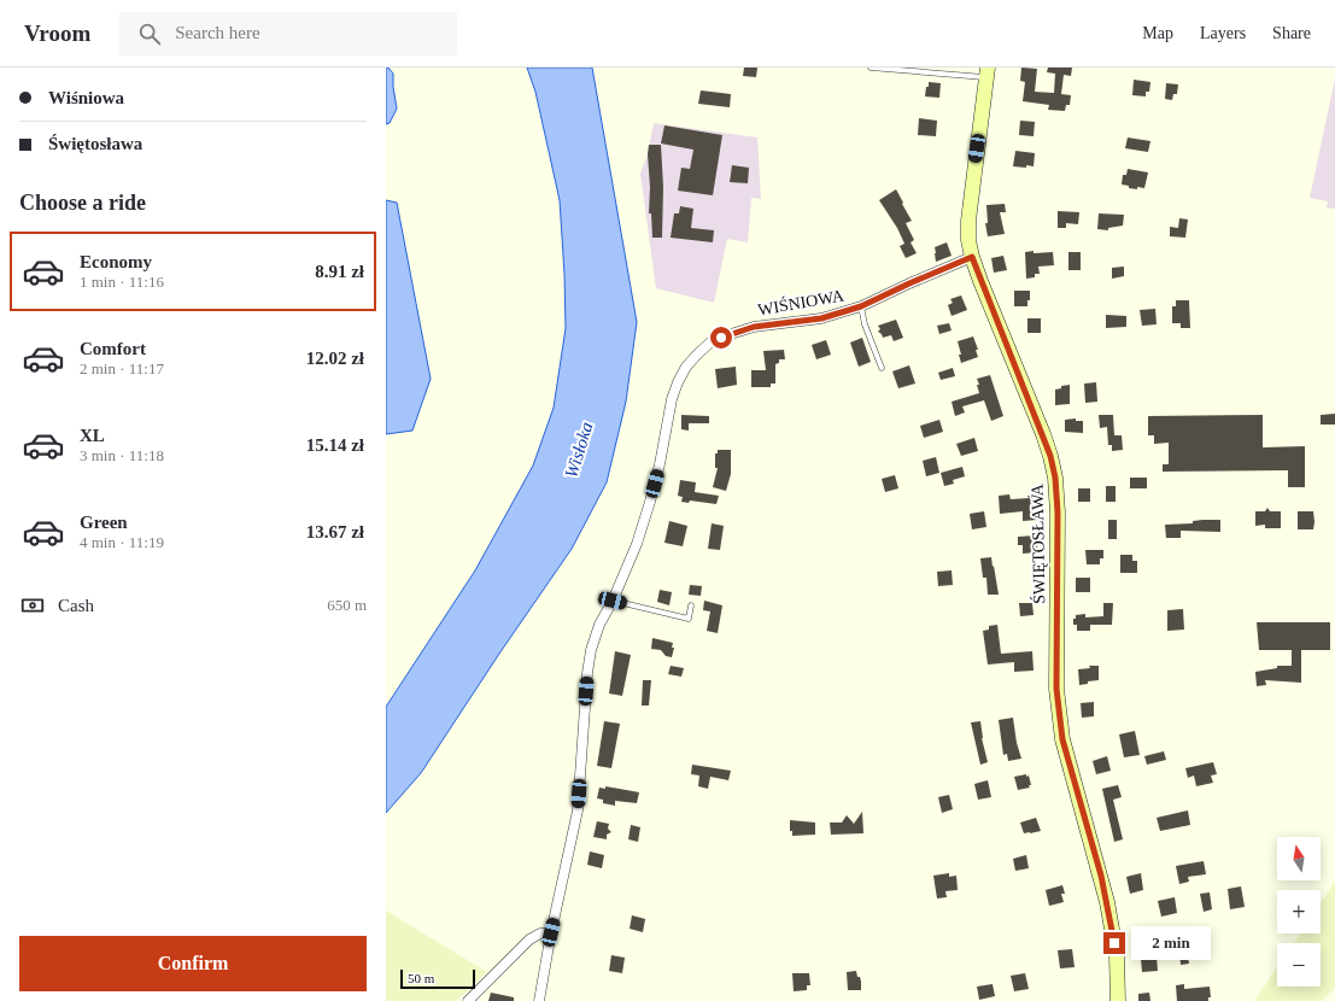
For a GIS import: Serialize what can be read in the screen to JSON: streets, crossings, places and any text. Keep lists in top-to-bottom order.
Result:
{
  "streets": {
    "street": ["WIŚNIOWA", "ŚWIĘTOSŁAWA"]
  },
  "crossings": [
    ["WIŚNIOWA", "ŚWIĘTOSŁAWA"]
  ],
  "water": ["Wisłoka"],
  "scale_bar": "50 m",
  "north": "top",
  "page": {
    "header": "Vroom",
    "search": "Search here",
    "nav": ["Map", "Layers", "Share"],
    "banner": ["Wiśniowa", "Świętosława"],
    "heading": "Choose a ride",
    "list": [
      {
        "name": "Economy",
        "note": "1 min · 11:16",
        "value": "8.91 zł"
      },
      {
        "name": "Comfort",
        "note": "2 min · 11:17",
        "value": "12.02 zł"
      },
      {
        "name": "XL",
        "note": "3 min · 11:18",
        "value": "15.14 zł"
      },
      {
        "name": "Green",
        "note": "4 min · 11:19",
        "value": "13.67 zł"
      }
    ],
    "pay": ["Cash", "650 m"],
    "map_buttons": ["+", "−"],
    "buttons": "Confirm",
    "bubble": "2 min",
    "scale": "50 m"
  }
}
